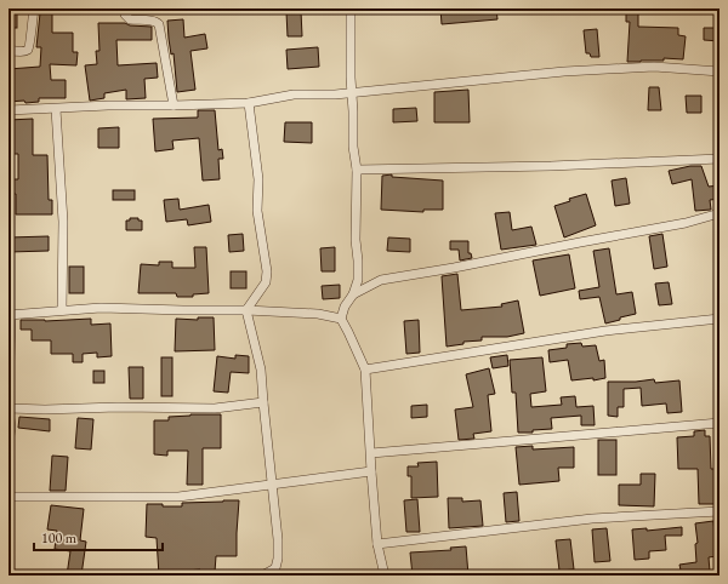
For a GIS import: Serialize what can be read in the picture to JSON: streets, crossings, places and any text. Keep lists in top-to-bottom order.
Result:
{
  "scale_bar": "100 m"
}
